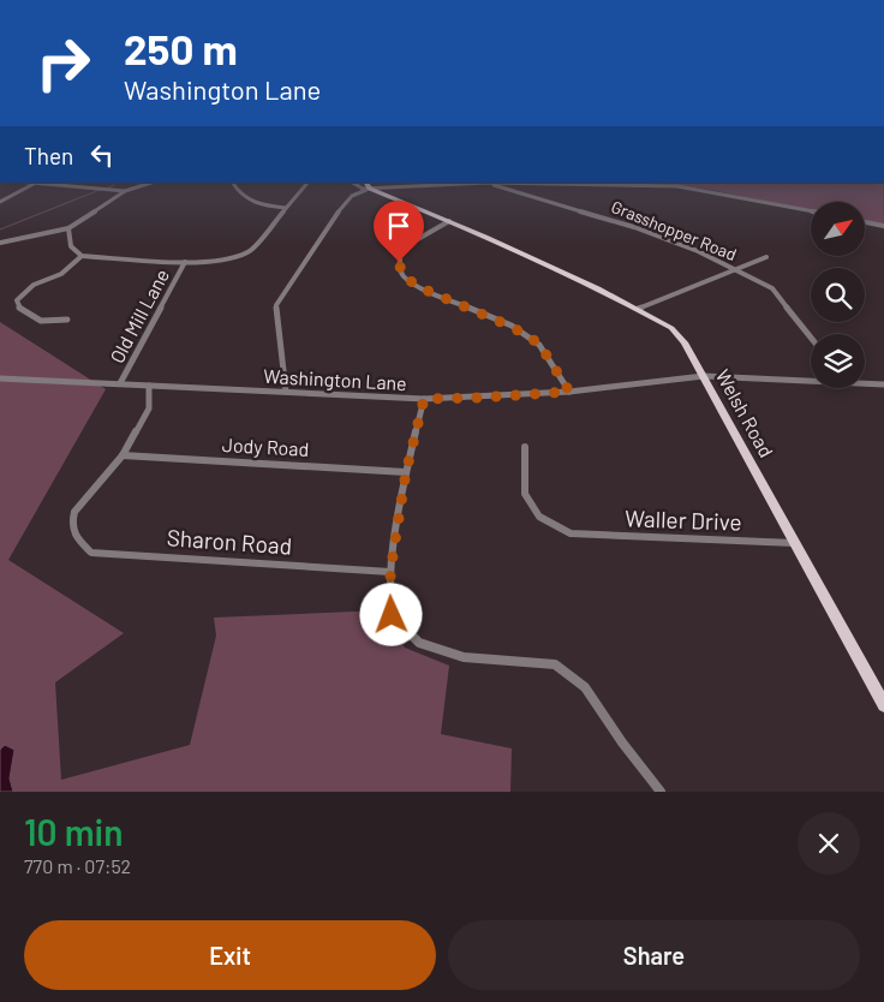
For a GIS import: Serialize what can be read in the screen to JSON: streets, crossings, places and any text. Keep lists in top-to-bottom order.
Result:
{
  "streets": {
    "main road": ["Welsh Road"],
    "street": [
      "Grasshopper Road",
      "Old Mill Lane",
      "Washington Lane",
      "Jody Road",
      "Waller Drive",
      "Sharon Road"
    ]
  },
  "crossings": [
    ["Old Mill Lane", "Washington Lane"],
    ["Washington Lane", "Welsh Road"],
    ["Welsh Road", "Waller Drive"],
    ["Jody Road", "Sharon Road"]
  ],
  "north": "top right",
  "page": {
    "turn": ["250 m", "Washington Lane"],
    "then": "Then",
    "heading": ["10 min", "770 m · 07:52"],
    "buttons": ["Exit", "Share"]
  }
}
